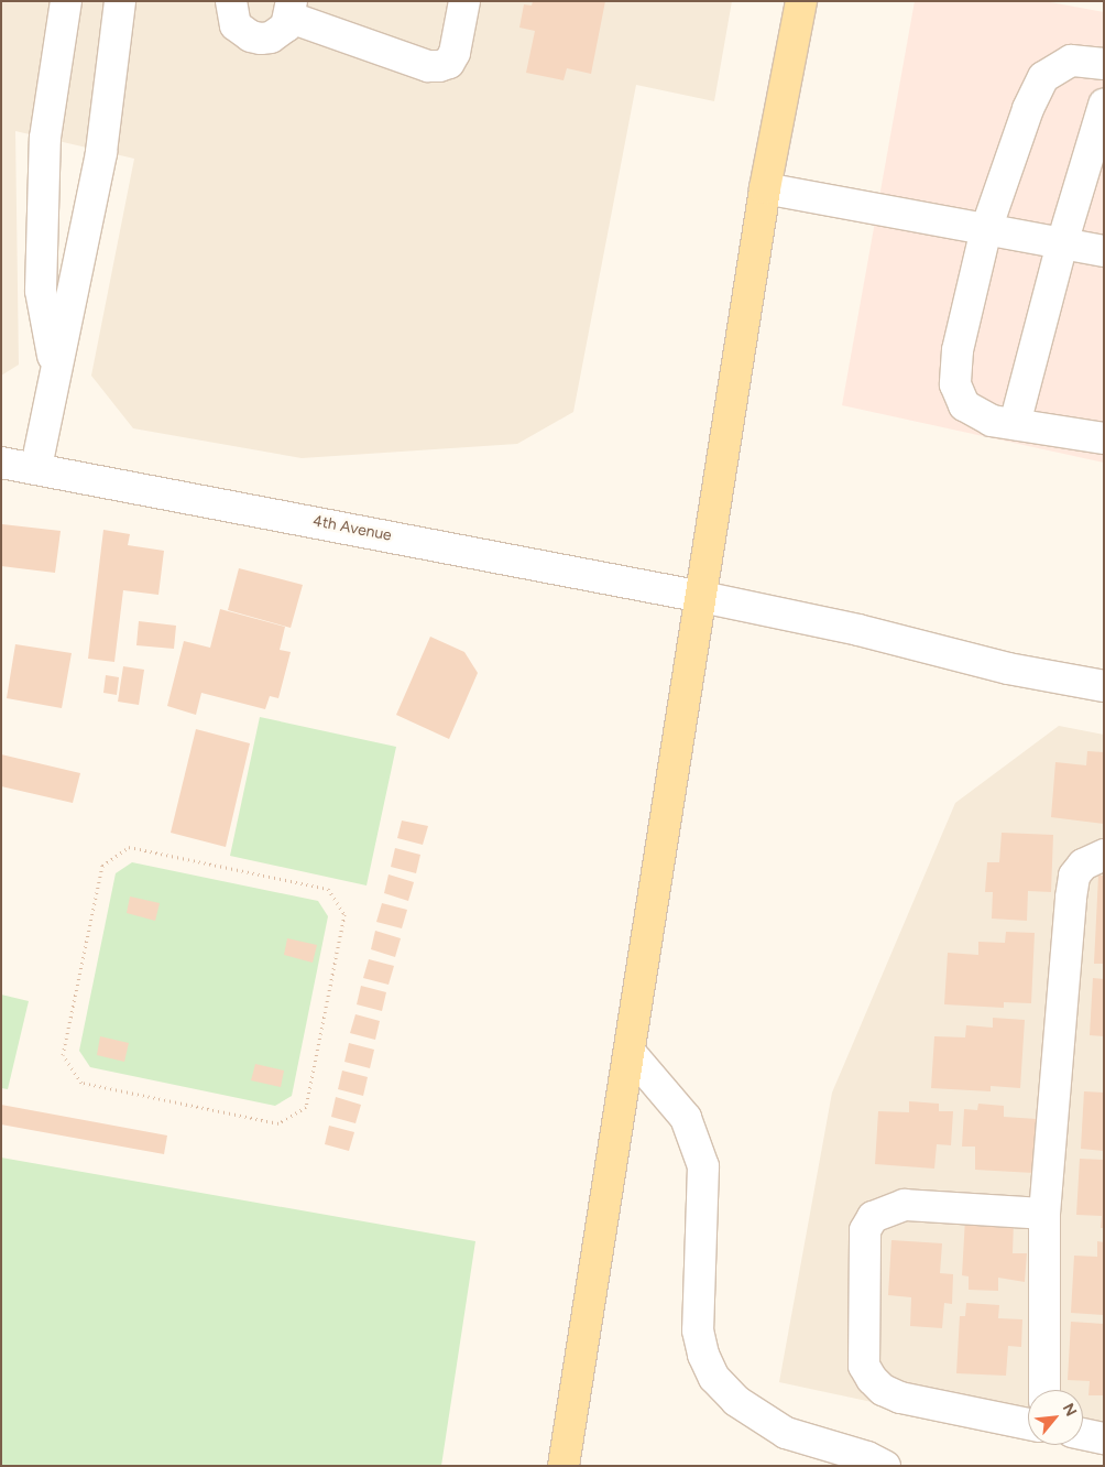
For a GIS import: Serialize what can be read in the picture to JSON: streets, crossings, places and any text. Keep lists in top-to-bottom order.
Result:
{
  "streets": {
    "street": ["4th Avenue"]
  },
  "north": "top right"
}
